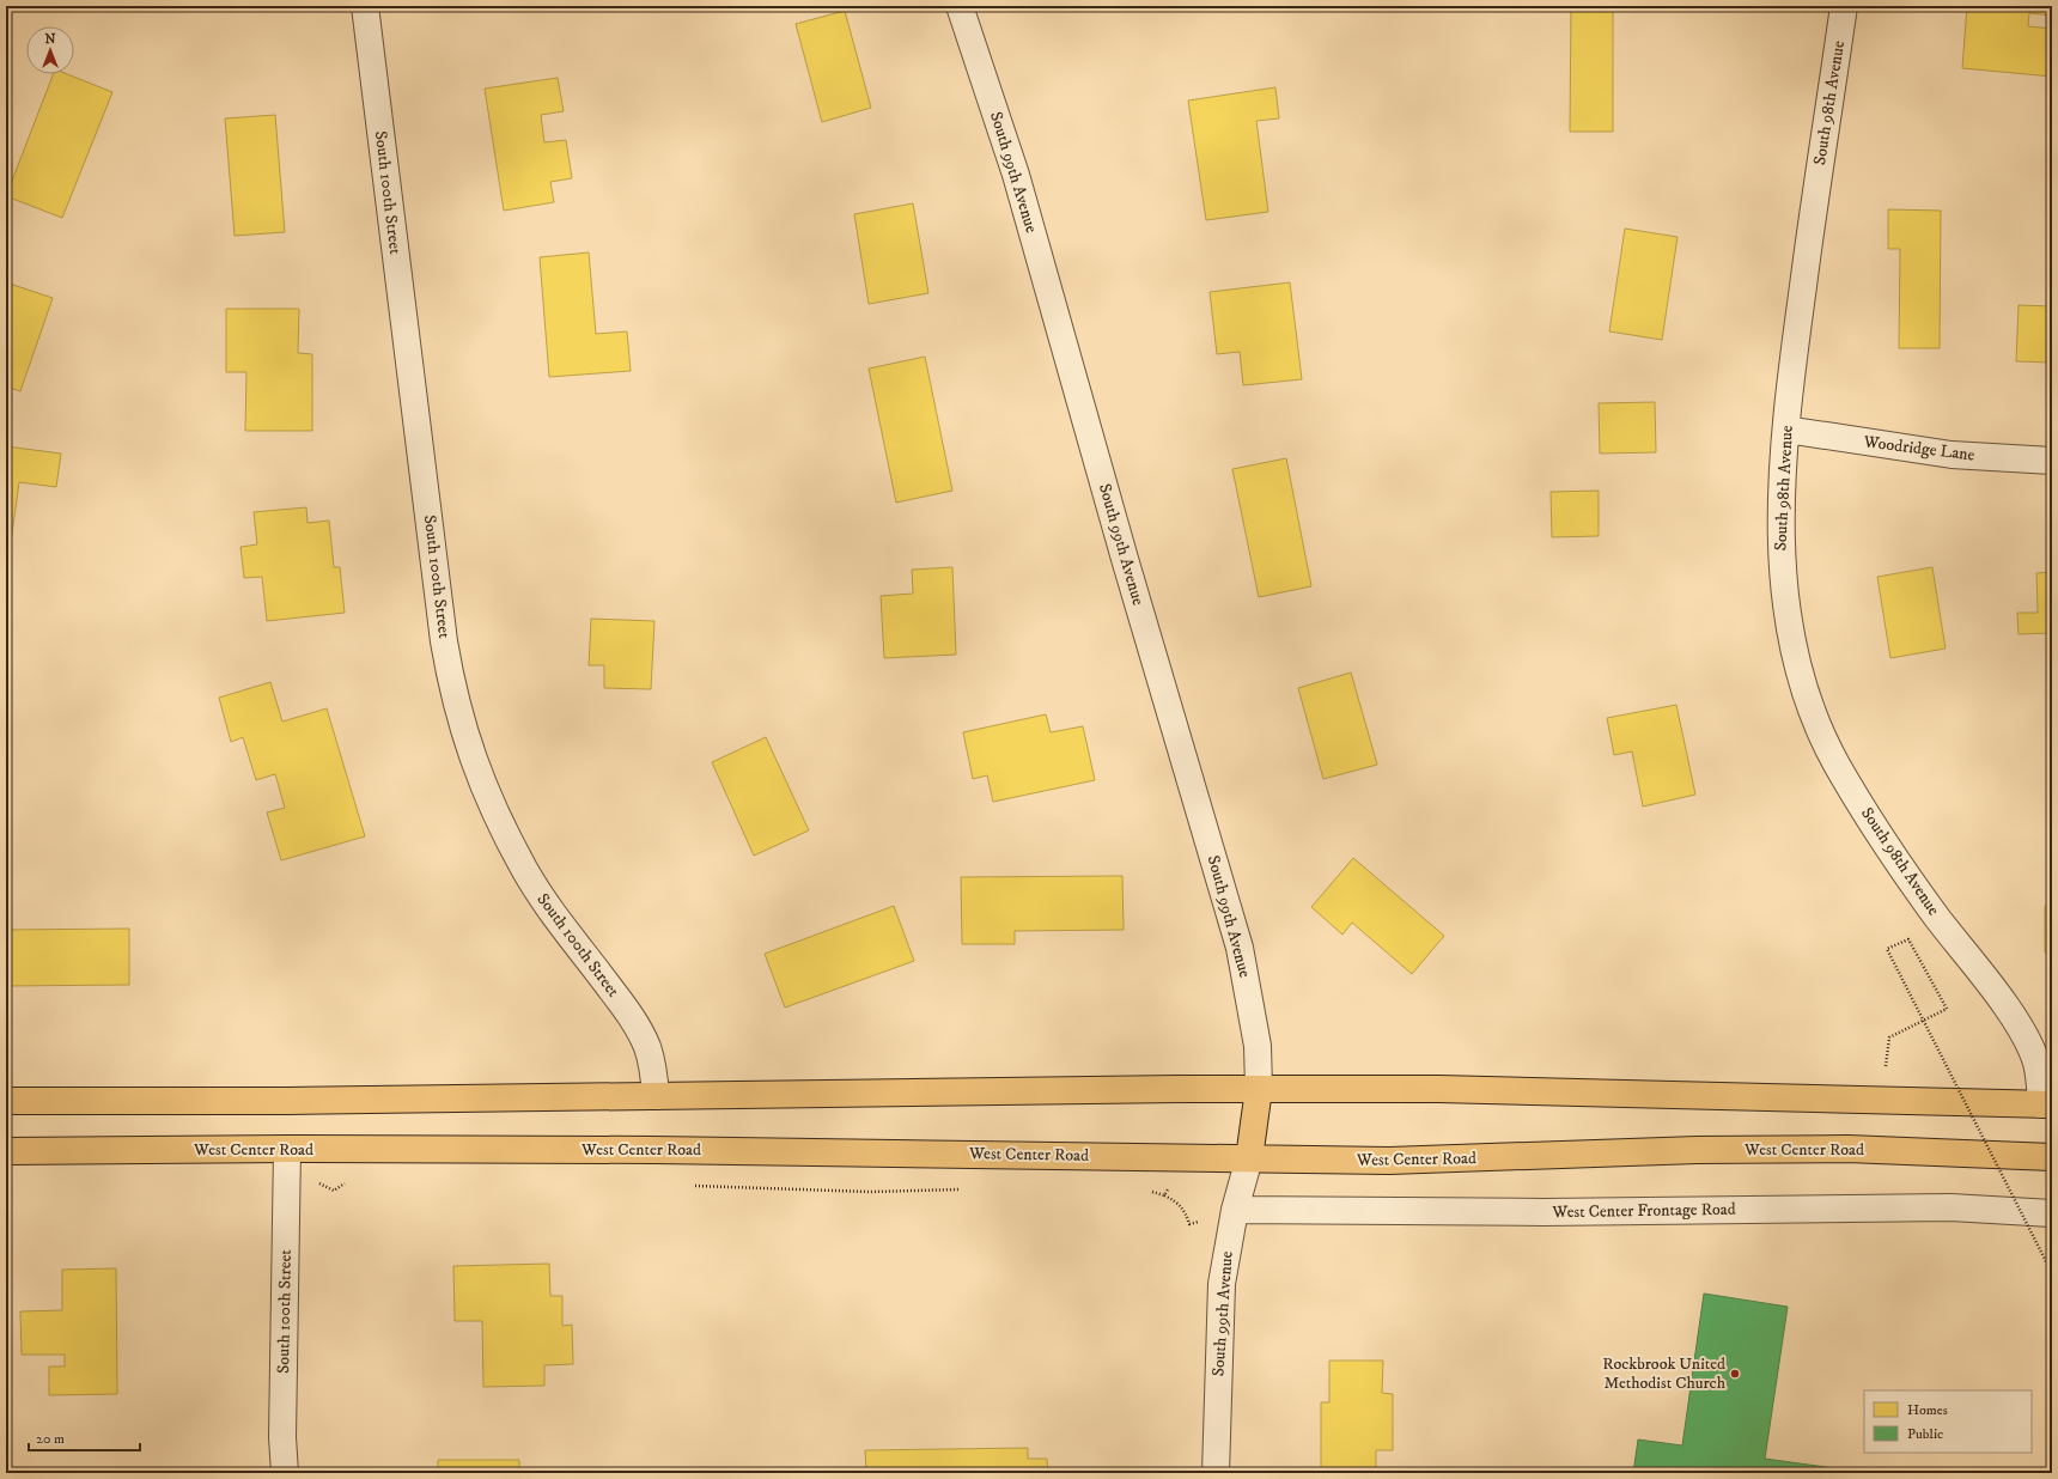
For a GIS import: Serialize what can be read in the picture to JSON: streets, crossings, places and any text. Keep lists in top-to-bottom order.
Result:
{
  "streets": {
    "main road": ["West Center Road"],
    "street": [
      "South 98th Avenue",
      "South 99th Avenue",
      "South 100th Street",
      "Woodridge Lane",
      "West Center Frontage Road"
    ]
  },
  "crossings": [
    ["South 98th Avenue", "Woodridge Lane"],
    ["South 99th Avenue", "West Center Road"],
    ["South 99th Avenue", "West Center Frontage Road"],
    ["South 100th Street", "West Center Road"]
  ],
  "places": ["Rockbrook United Methodist Church"],
  "legend": ["Homes", "Public"],
  "scale_bar": "20 m",
  "north": "top"
}
